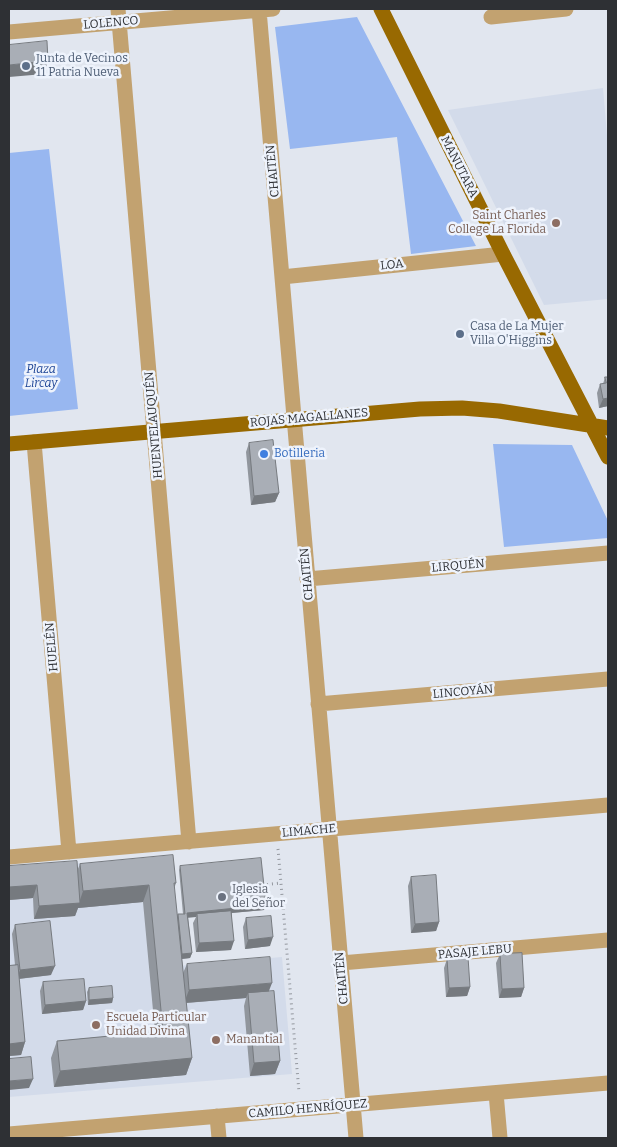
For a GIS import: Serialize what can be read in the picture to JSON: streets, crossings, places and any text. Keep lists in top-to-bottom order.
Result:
{
  "streets": {
    "main road": ["MANUTARA", "ROJAS MAGALLANES"],
    "street": [
      "LOLENCO",
      "CHAITÉN",
      "LOA",
      "HUENTELAUQUÉN",
      "LIRQUÉN",
      "HUELÉN",
      "LINCOYÁN",
      "LIMACHE",
      "PASAJE LEBU",
      "CAMILO HENRÍQUEZ"
    ]
  },
  "crossings": [
    ["LOLENCO", "CHAITÉN"],
    ["LOLENCO", "HUENTELAUQUÉN"],
    ["MANUTARA", "LOA"],
    ["MANUTARA", "ROJAS MAGALLANES"],
    ["CHAITÉN", "LOA"],
    ["CHAITÉN", "ROJAS MAGALLANES"],
    ["CHAITÉN", "LIRQUÉN"],
    ["CHAITÉN", "LINCOYÁN"],
    ["CHAITÉN", "LIMACHE"],
    ["CHAITÉN", "PASAJE LEBU"],
    ["CHAITÉN", "CAMILO HENRÍQUEZ"],
    ["ROJAS MAGALLANES", "HUENTELAUQUÉN"],
    ["ROJAS MAGALLANES", "HUELÉN"],
    ["HUENTELAUQUÉN", "LIMACHE"],
    ["HUELÉN", "LIMACHE"]
  ],
  "parks": ["Plaza Lircay"],
  "places": [
    "Junta de Vecinos 11 Patria Nueva",
    "Saint Charles College La Florida",
    "Casa de La Mujer Villa O'Higgins",
    "Botilleria",
    "Iglesia del Señor",
    "Escuela Particular Unidad Divina",
    "Manantial"
  ]
}
